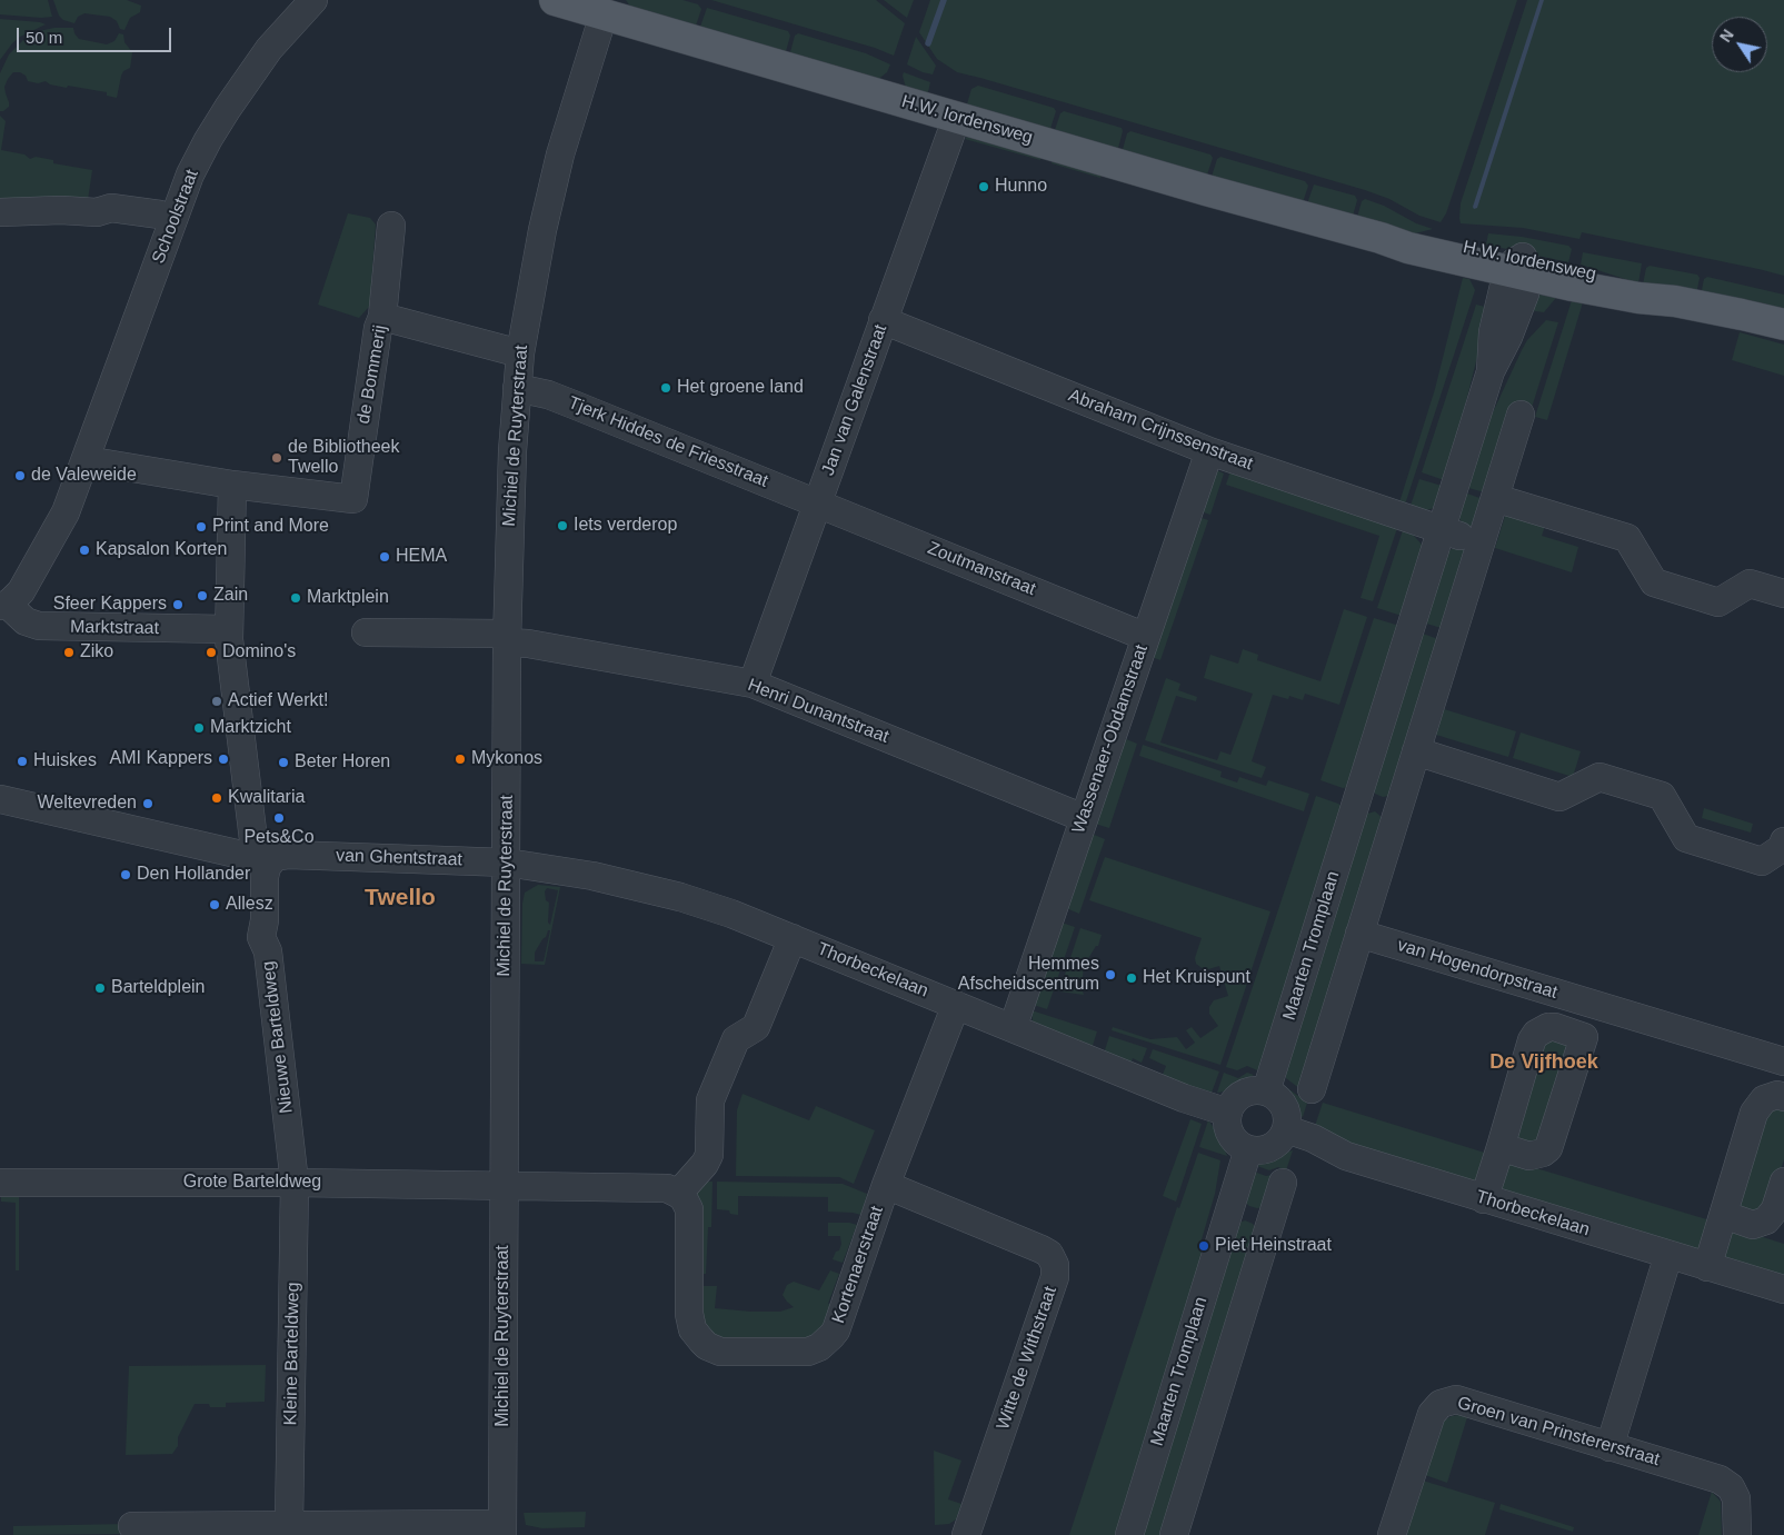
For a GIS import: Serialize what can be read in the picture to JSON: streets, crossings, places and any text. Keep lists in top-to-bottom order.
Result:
{
  "streets": {
    "main road": ["H.W. Iordensweg"],
    "street": [
      "Schoolstraat",
      "de Bommerij",
      "Jan van Galenstraat",
      "Abraham Crijnssenstraat",
      "Michiel de Ruyterstraat",
      "Tjerk Hiddes de Friesstraat",
      "Zoutmanstraat",
      "Marktstraat",
      "Henri Dunantstraat",
      "Wassenaer-Obdamstraat",
      "van Ghentstraat",
      "Maarten Tromplaan",
      "van Hogendorpstraat",
      "Thorbeckelaan",
      "Nieuwe Barteldweg",
      "Grote Barteldweg",
      "Kortenaerstraat",
      "Kleine Barteldweg",
      "Witte de Withstraat",
      "Groen van Prinstererstraat"
    ]
  },
  "crossings": [
    ["H.W. Iordensweg", "Jan van Galenstraat"],
    ["H.W. Iordensweg", "Michiel de Ruyterstraat"],
    ["H.W. Iordensweg", "Maarten Tromplaan"],
    ["Schoolstraat", "Marktstraat"],
    ["de Bommerij", "Michiel de Ruyterstraat"],
    ["Jan van Galenstraat", "Abraham Crijnssenstraat"],
    ["Jan van Galenstraat", "Tjerk Hiddes de Friesstraat"],
    ["Jan van Galenstraat", "Zoutmanstraat"],
    ["Jan van Galenstraat", "Henri Dunantstraat"],
    ["Abraham Crijnssenstraat", "Wassenaer-Obdamstraat"],
    ["Abraham Crijnssenstraat", "Maarten Tromplaan"],
    ["Michiel de Ruyterstraat", "Tjerk Hiddes de Friesstraat"],
    ["Michiel de Ruyterstraat", "Henri Dunantstraat"],
    ["Michiel de Ruyterstraat", "van Ghentstraat"],
    ["Michiel de Ruyterstraat", "Thorbeckelaan"],
    ["Michiel de Ruyterstraat", "Grote Barteldweg"],
    ["Tjerk Hiddes de Friesstraat", "Zoutmanstraat"],
    ["Zoutmanstraat", "Wassenaer-Obdamstraat"],
    ["Henri Dunantstraat", "Wassenaer-Obdamstraat"],
    ["Wassenaer-Obdamstraat", "Thorbeckelaan"],
    ["van Ghentstraat", "Thorbeckelaan"],
    ["van Ghentstraat", "Nieuwe Barteldweg"],
    ["Maarten Tromplaan", "Thorbeckelaan"],
    ["van Hogendorpstraat", "Thorbeckelaan"],
    ["Thorbeckelaan", "Kortenaerstraat"],
    ["Nieuwe Barteldweg", "Grote Barteldweg"],
    ["Nieuwe Barteldweg", "Kleine Barteldweg"],
    ["Grote Barteldweg", "Kleine Barteldweg"],
    ["Kortenaerstraat", "Witte de Withstraat"]
  ],
  "districts": ["Twello", "De Vijfhoek"],
  "places": [
    "Hunno",
    "Het groene land",
    "de Bibliotheek Twello",
    "de Valeweide",
    "Iets verderop",
    "Print and More",
    "Kapsalon Korten",
    "HEMA",
    "Zain",
    "Marktplein",
    "Sfeer Kappers",
    "Ziko",
    "Domino's",
    "Actief Werkt!",
    "Marktzicht",
    "AMI Kappers",
    "Mykonos",
    "Huiskes",
    "Beter Horen",
    "Kwalitaria",
    "Weltevreden",
    "Pets&Co",
    "Den Hollander",
    "Allesz",
    "Hemmes Afscheidscentrum",
    "Het Kruispunt",
    "Barteldplein",
    "Piet Heinstraat"
  ],
  "scale_bar": "50 m",
  "north": "top left"
}
